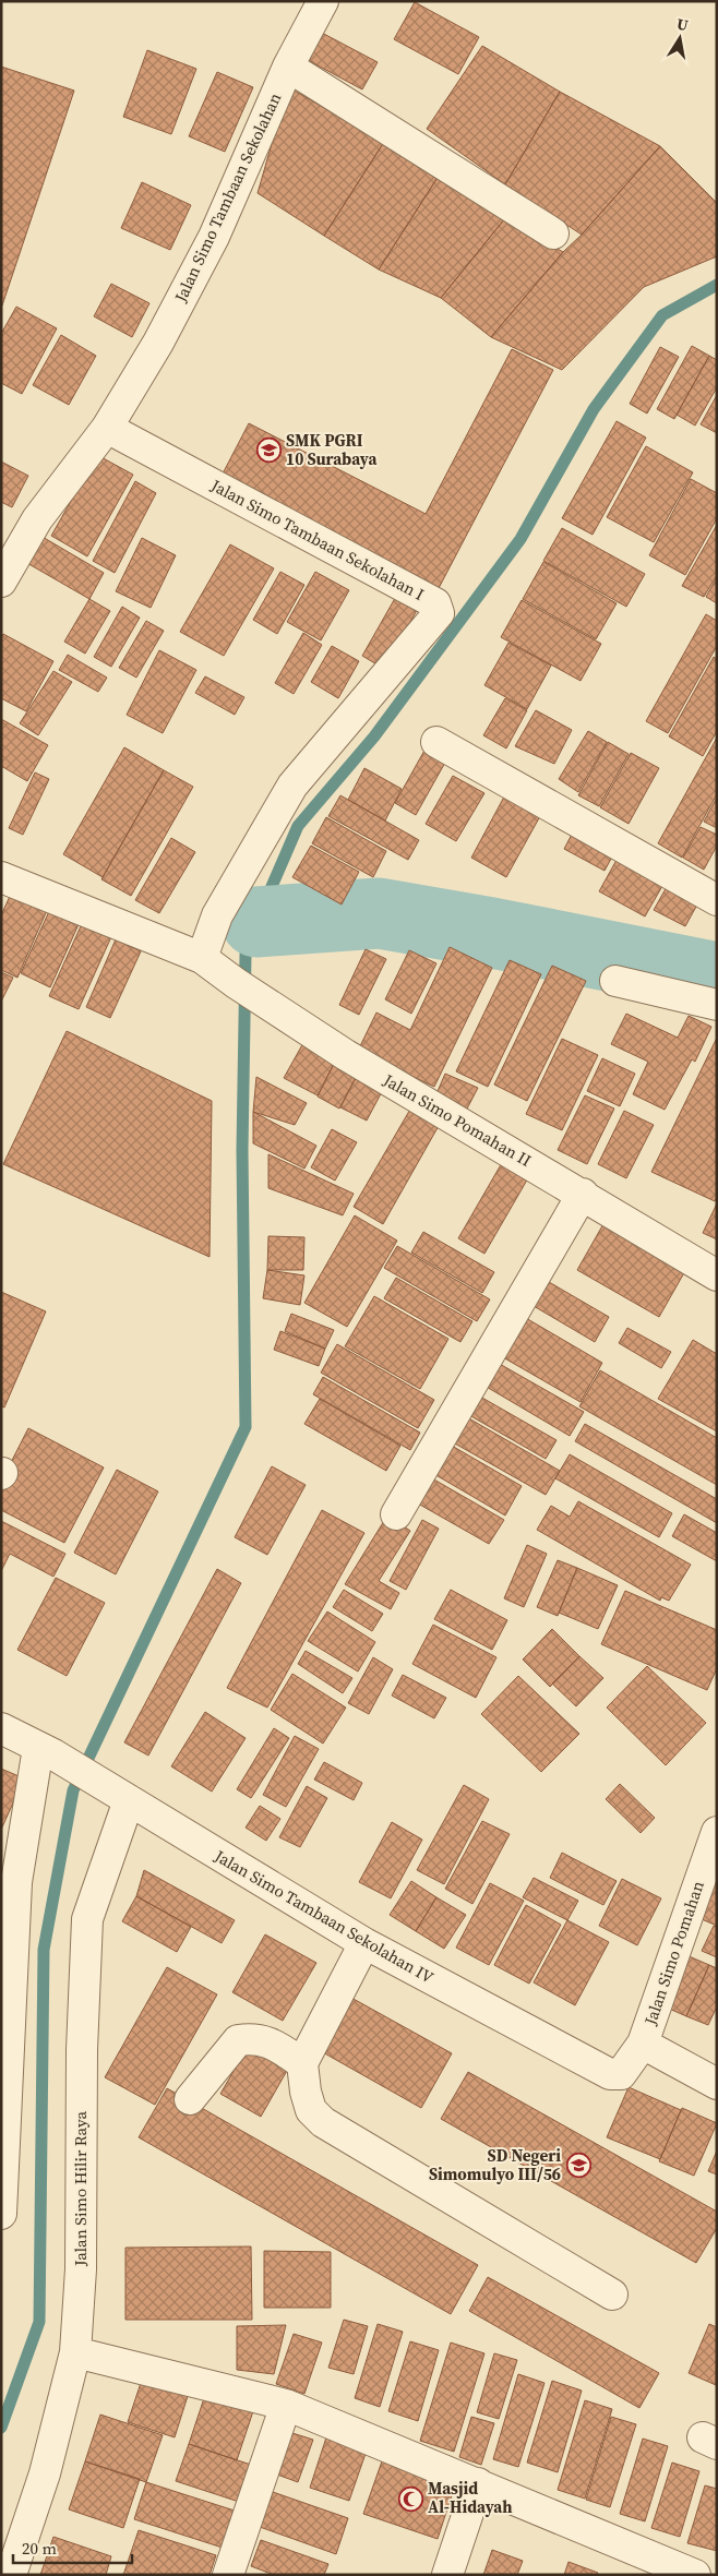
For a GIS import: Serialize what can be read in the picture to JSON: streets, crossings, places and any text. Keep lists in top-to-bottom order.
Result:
{
  "streets": {
    "street": [
      "Jalan Simo Tambaan Sekolahan",
      "Jalan Simo Tambaan Sekolahan I",
      "Jalan Simo Pomahan II",
      "Jalan Simo Tambaan Sekolahan IV",
      "Jalan Simo Pomahan",
      "Jalan Simo Hilir Raya"
    ]
  },
  "crossings": [
    ["Jalan Simo Tambaan Sekolahan", "Jalan Simo Tambaan Sekolahan I"],
    ["Jalan Simo Tambaan Sekolahan I", "Jalan Simo Pomahan II"],
    ["Jalan Simo Tambaan Sekolahan IV", "Jalan Simo Pomahan"],
    ["Jalan Simo Tambaan Sekolahan IV", "Jalan Simo Hilir Raya"]
  ],
  "places": {
    "school or university": ["SMK PGRI 10 Surabaya", "SD Negeri Simomulyo III/56"],
    "mosque": ["Masjid Al-Hidayah"]
  },
  "scale_bar": "20 m",
  "north": "top"
}
